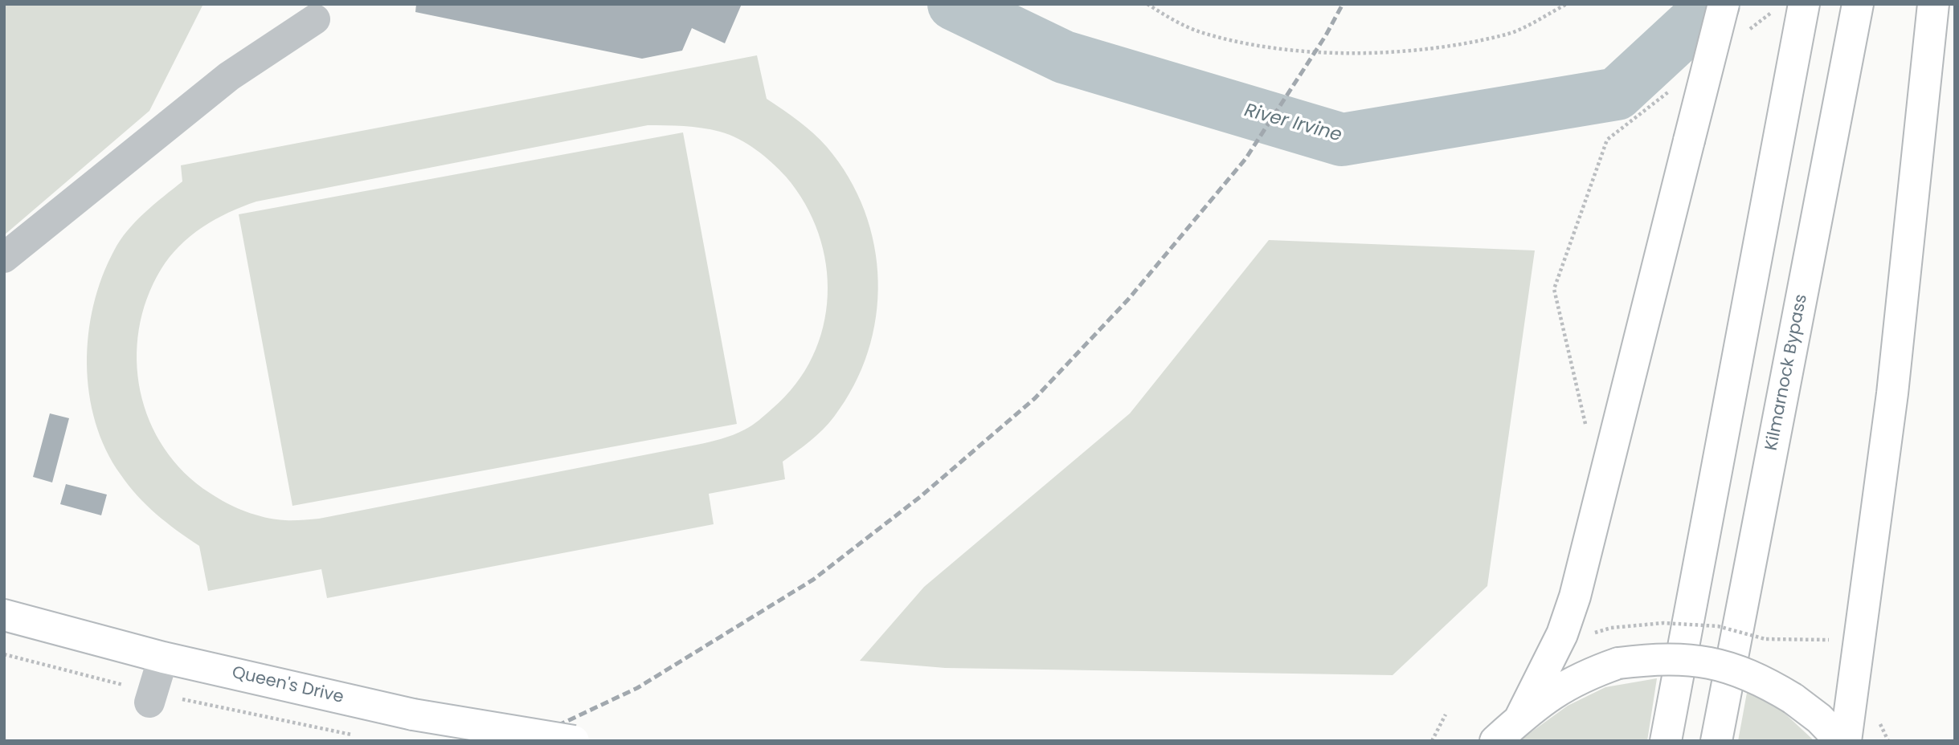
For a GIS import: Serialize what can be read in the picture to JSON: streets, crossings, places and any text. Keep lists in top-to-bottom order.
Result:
{
  "streets": {
    "main road": ["Kilmarnock Bypass", "Queen's Drive"]
  },
  "water": ["River Irvine"]
}
